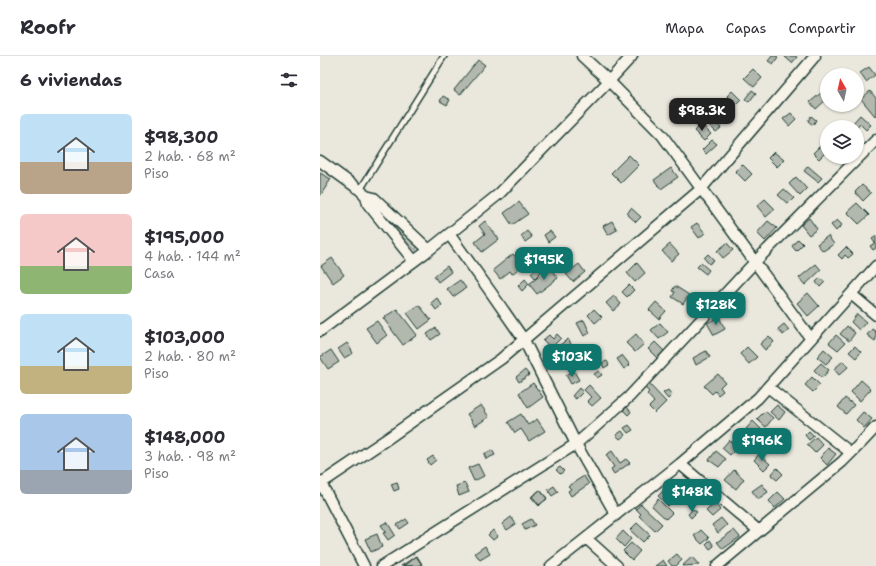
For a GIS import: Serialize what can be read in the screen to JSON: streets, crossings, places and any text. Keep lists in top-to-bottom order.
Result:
{
  "north": "top",
  "page": {
    "header": "Roofr",
    "nav": ["Mapa", "Capas", "Compartir"],
    "heading": "6 viviendas",
    "price": [
      "$98.3K",
      "$195K",
      "$128K",
      "$103K",
      "$196K",
      "$148K"
    ],
    "list": [
      {
        "name": "$98,300",
        "note": "2 hab. · 68 m² · Piso"
      },
      {
        "name": "$195,000",
        "note": "4 hab. · 144 m² · Casa"
      },
      {
        "name": "$103,000",
        "note": "2 hab. · 80 m² · Piso"
      },
      {
        "name": "$148,000",
        "note": "3 hab. · 98 m² · Piso"
      }
    ]
  }
}
